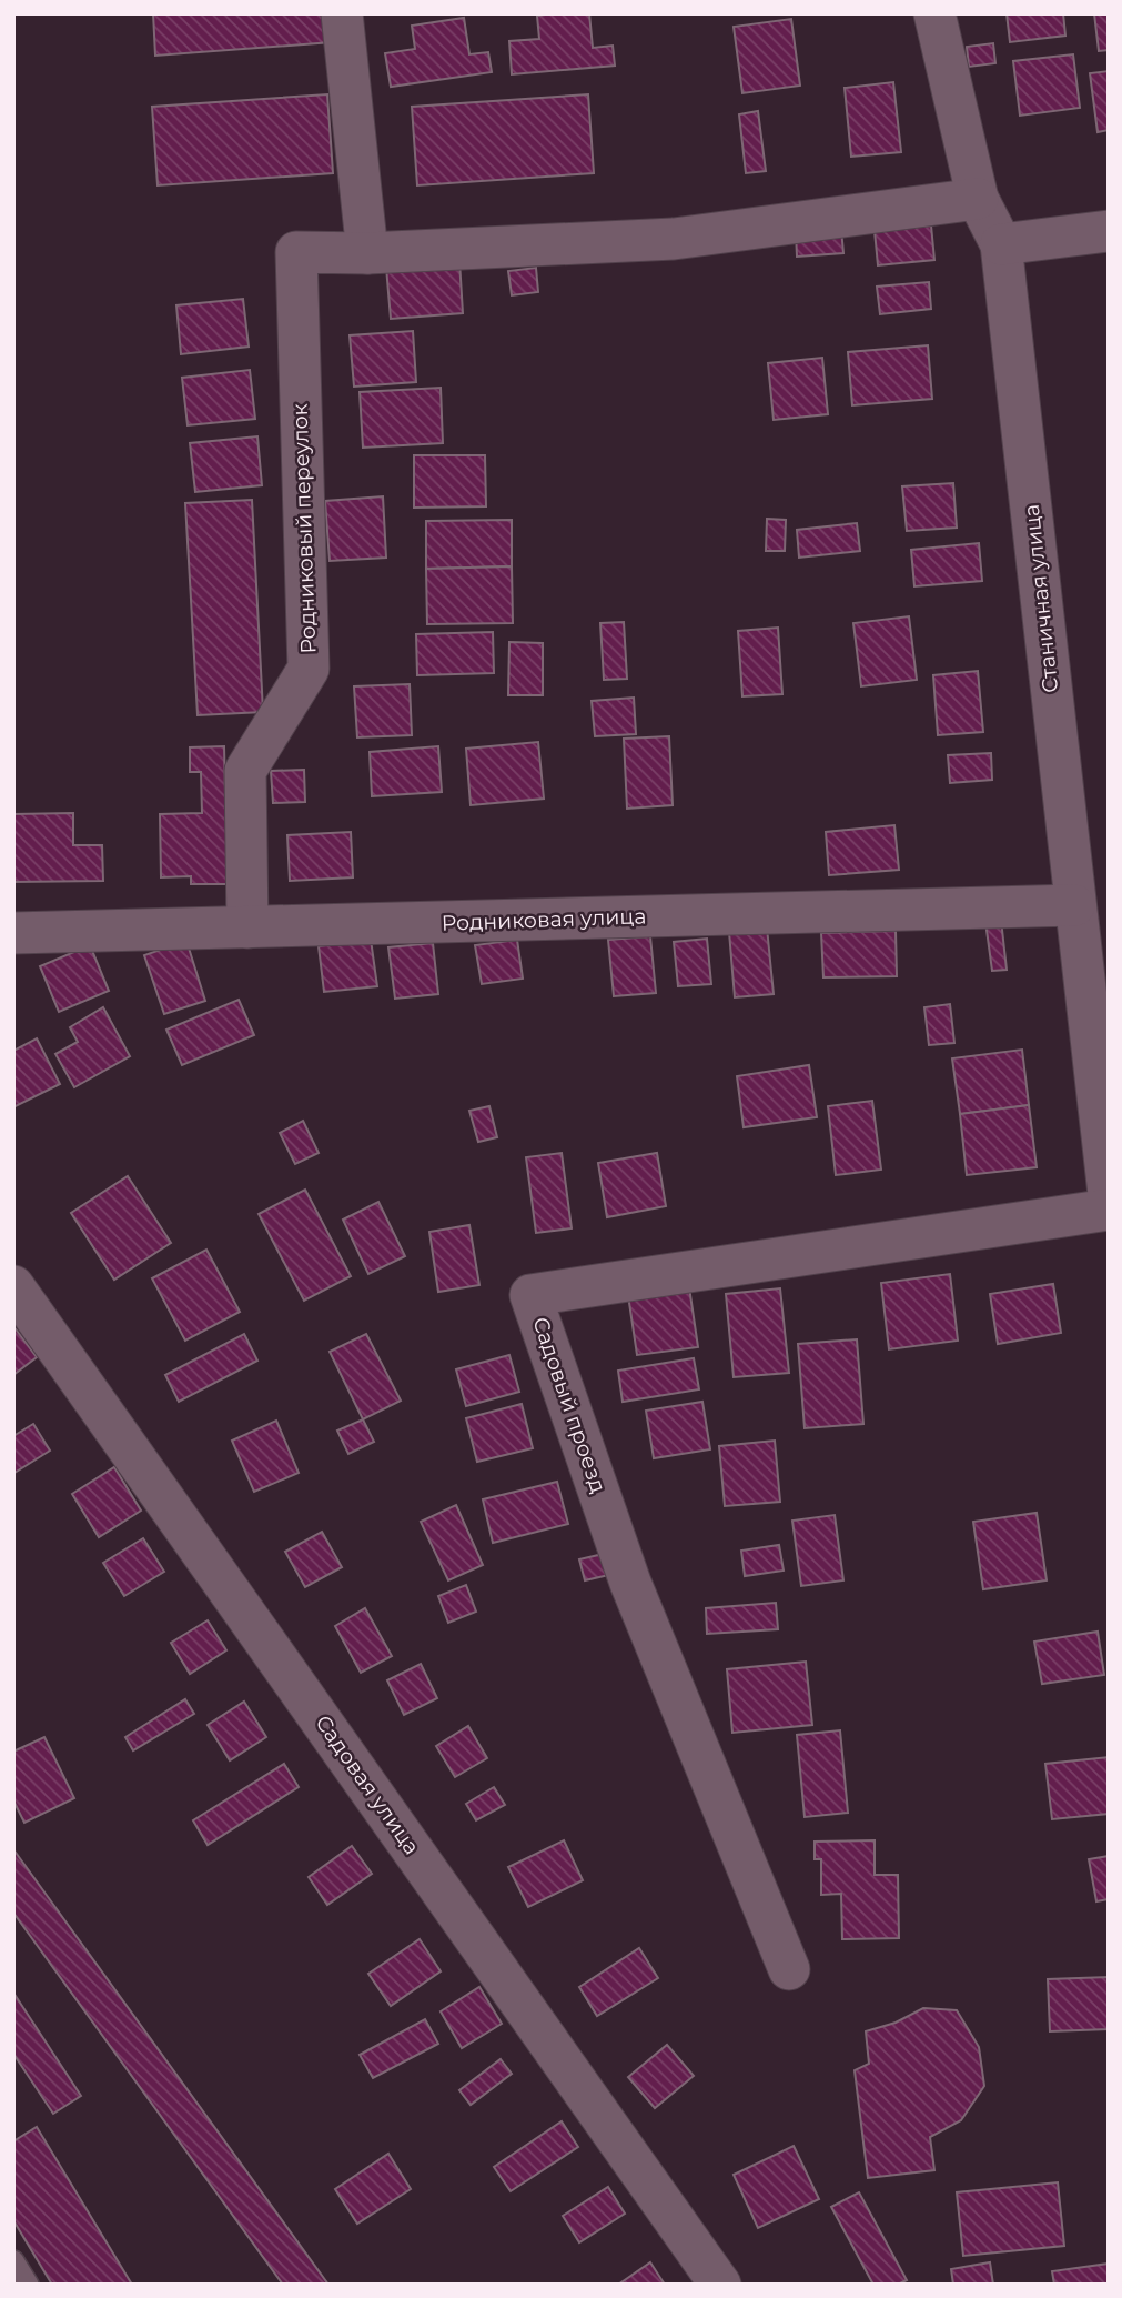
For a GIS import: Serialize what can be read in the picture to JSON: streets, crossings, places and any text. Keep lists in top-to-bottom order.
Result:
{
  "streets": {
    "street": [
      "Родниковый переулок",
      "Станичная улица",
      "Родниковая улица",
      "Садовый проезд",
      "Садовая улица"
    ]
  },
  "crossings": [
    ["Родниковый переулок", "Родниковая улица"],
    ["Станичная улица", "Родниковая улица"]
  ]
}
